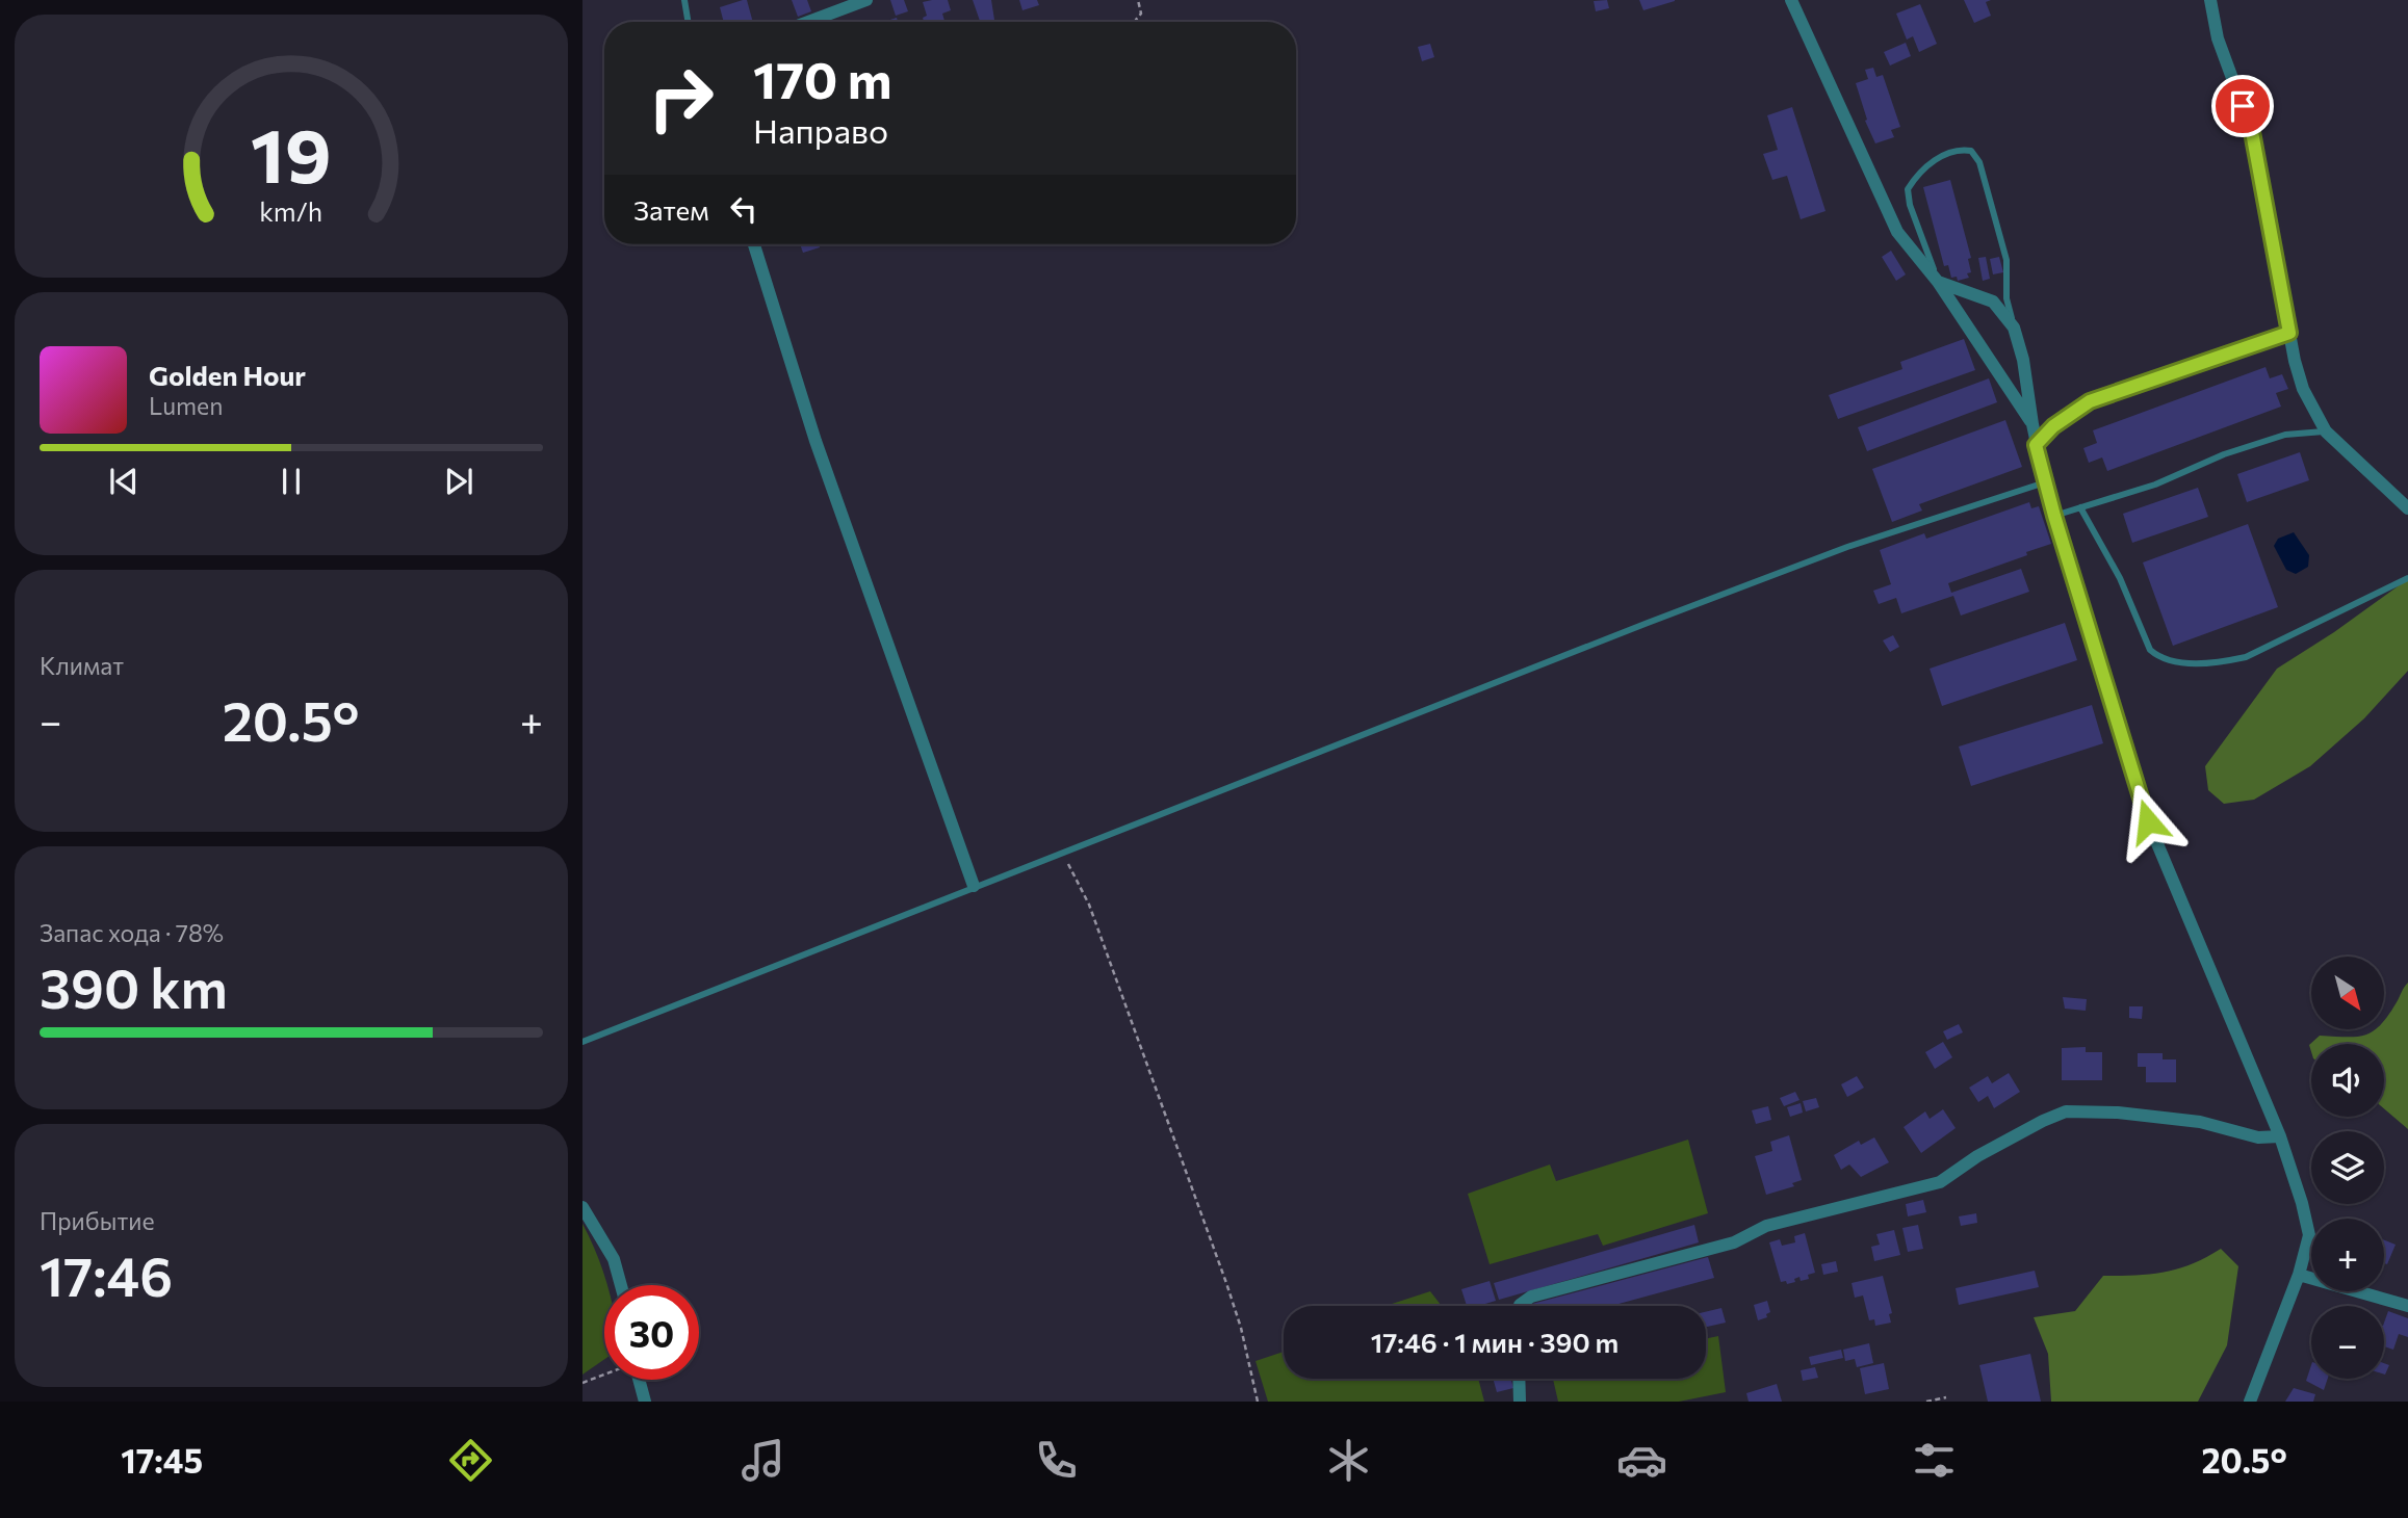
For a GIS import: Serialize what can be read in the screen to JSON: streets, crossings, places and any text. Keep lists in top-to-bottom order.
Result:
{
  "north": "bottom right",
  "page": {
    "turn": ["170 m", "Направо"],
    "then": "Затем",
    "song": ["Golden Hour", "Lumen"],
    "tile": [
      "Климат",
      ["Запас хода · 78%", "390 km"],
      ["Прибытие", "17:46"]
    ],
    "heat": ["−", "20.5°", "+"],
    "map_buttons": ["+", "−"],
    "limit": "30",
    "trip": "17:46 · 1 мин · 390 m",
    "tabs": ["17:45", "20.5°"],
    "gauge": ["19", "km/h"]
  }
}
